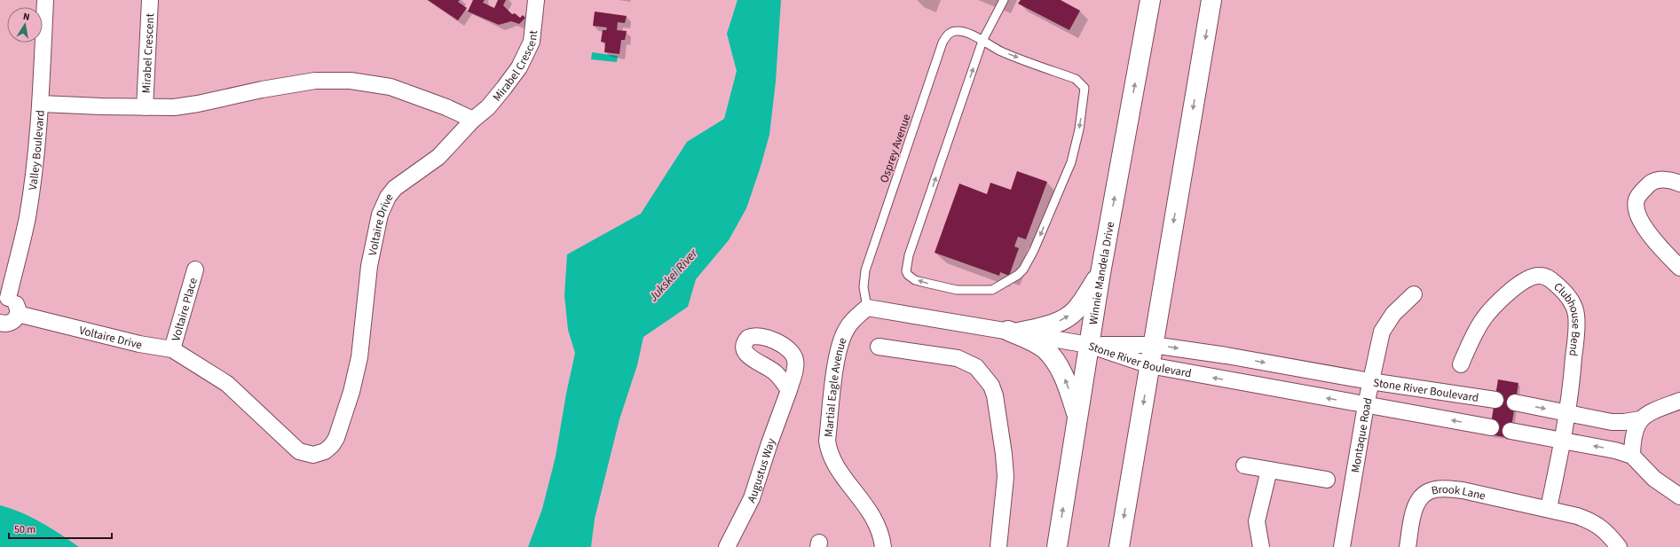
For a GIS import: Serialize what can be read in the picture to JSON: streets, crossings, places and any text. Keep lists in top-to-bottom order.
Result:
{
  "streets": {
    "main road": ["Winnie Mandela Drive"],
    "street": [
      "Mirabel Crescent",
      "Valley Boulevard",
      "Voltaire Drive",
      "Voltaire Place",
      "Clubhouse Bend",
      "Stone River Boulevard",
      "Martial Eagle Avenue",
      "Montaque Road",
      "Augustus Way",
      "Brook Lane"
    ],
    "lane": ["Osprey Avenue"]
  },
  "crossings": [
    ["Mirabel Crescent", "Voltaire Drive"],
    ["Osprey Avenue", "Martial Eagle Avenue"],
    ["Voltaire Drive", "Voltaire Place"],
    ["Winnie Mandela Drive", "Stone River Boulevard"],
    ["Stone River Boulevard", "Montaque Road"]
  ],
  "water": ["Jukskei River"],
  "scale_bar": "50 m",
  "north": "top"
}
